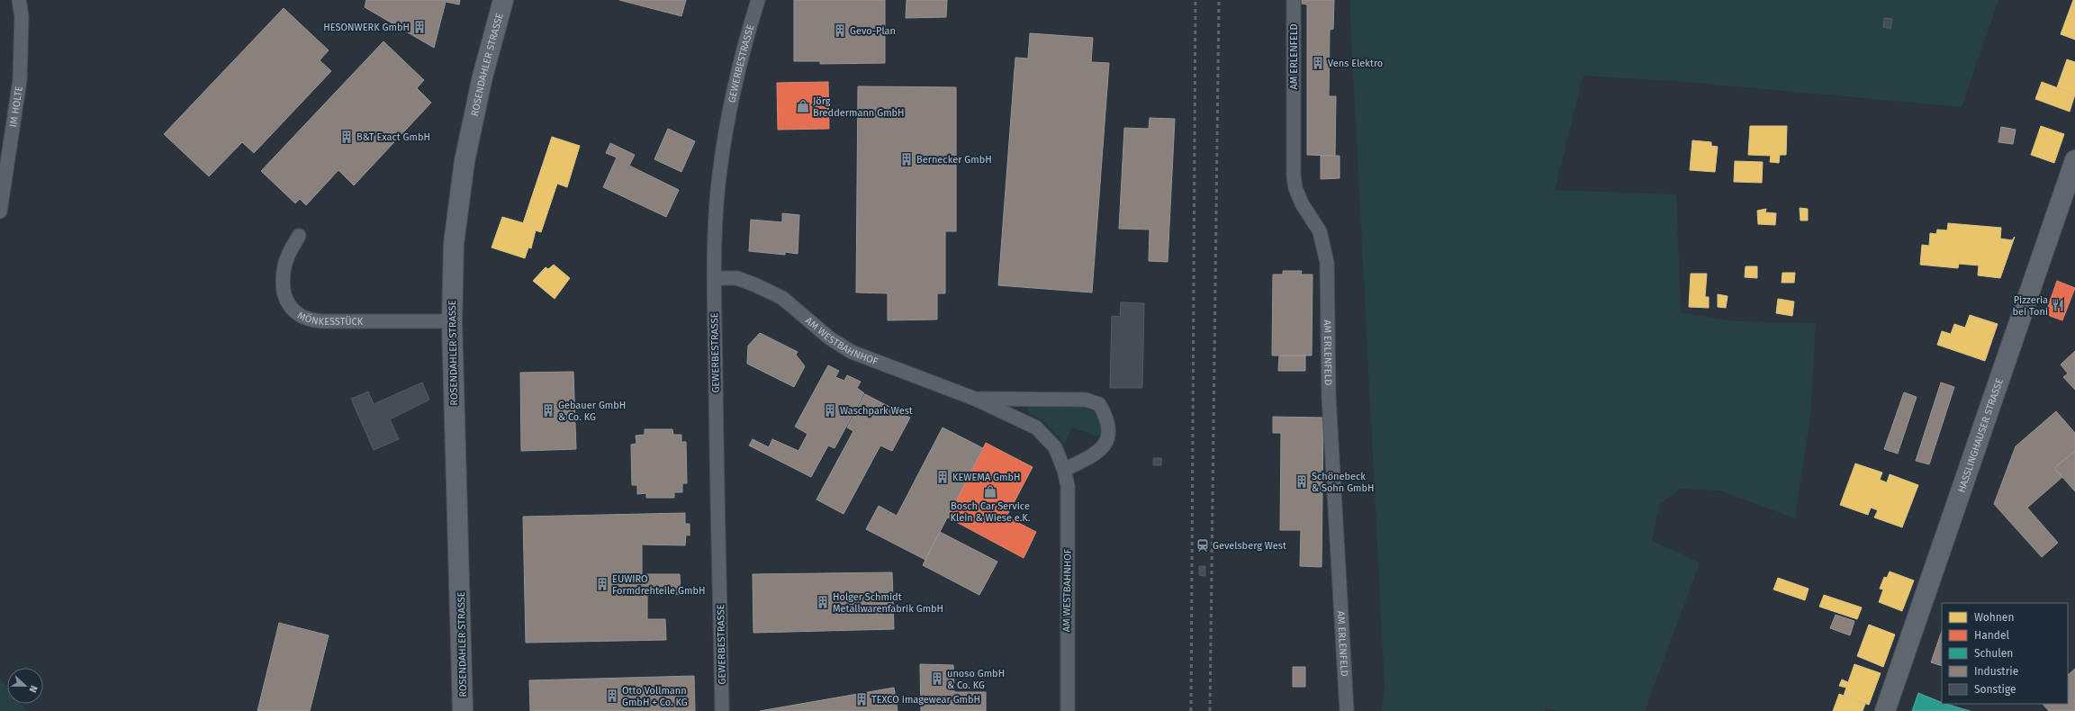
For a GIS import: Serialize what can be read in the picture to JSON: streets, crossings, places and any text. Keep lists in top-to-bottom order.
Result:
{
  "streets": {
    "main road": ["ROSENDAHLER STRASSE", "HASSLINGHAUSER STRASSE"],
    "street": [
      "AM ERLENFELD",
      "GEWERBESTRASSE",
      "IM HOLTE",
      "MÖNKESSTÜCK",
      "AM WESTBAHNHOF"
    ]
  },
  "crossings": [
    ["GEWERBESTRASSE", "AM WESTBAHNHOF"],
    ["ROSENDAHLER STRASSE", "MÖNKESSTÜCK"]
  ],
  "places": {
    "building": [
      "HESONWERK GmbH",
      "Gevo-Plan",
      "Vens Elektro",
      "B&T Exact GmbH",
      "Bernecker GmbH",
      "Gebauer GmbH & Co. KG",
      "Waschpark West",
      "KEWEMA GmbH",
      "Schönebeck & Sohn GmbH",
      "EUWIRO Formdrehteile GmbH",
      "Holger Schmidt Metallwarenfabrik GmbH",
      "unoso GmbH & Co. KG",
      "Otto Vollmann GmbH + Co. KG",
      "TEXCO imagewear GmbH"
    ],
    "shop": ["Jörg Breddermann GmbH", "Bosch Car Service Klein & Wiese e.K."],
    "restaurant": ["Pizzeria bei Toni"],
    "station": ["Gevelsberg West"]
  },
  "legend": [
    "Wohnen",
    "Handel",
    "Schulen",
    "Industrie",
    "Sonstige"
  ],
  "north": "right"
}
